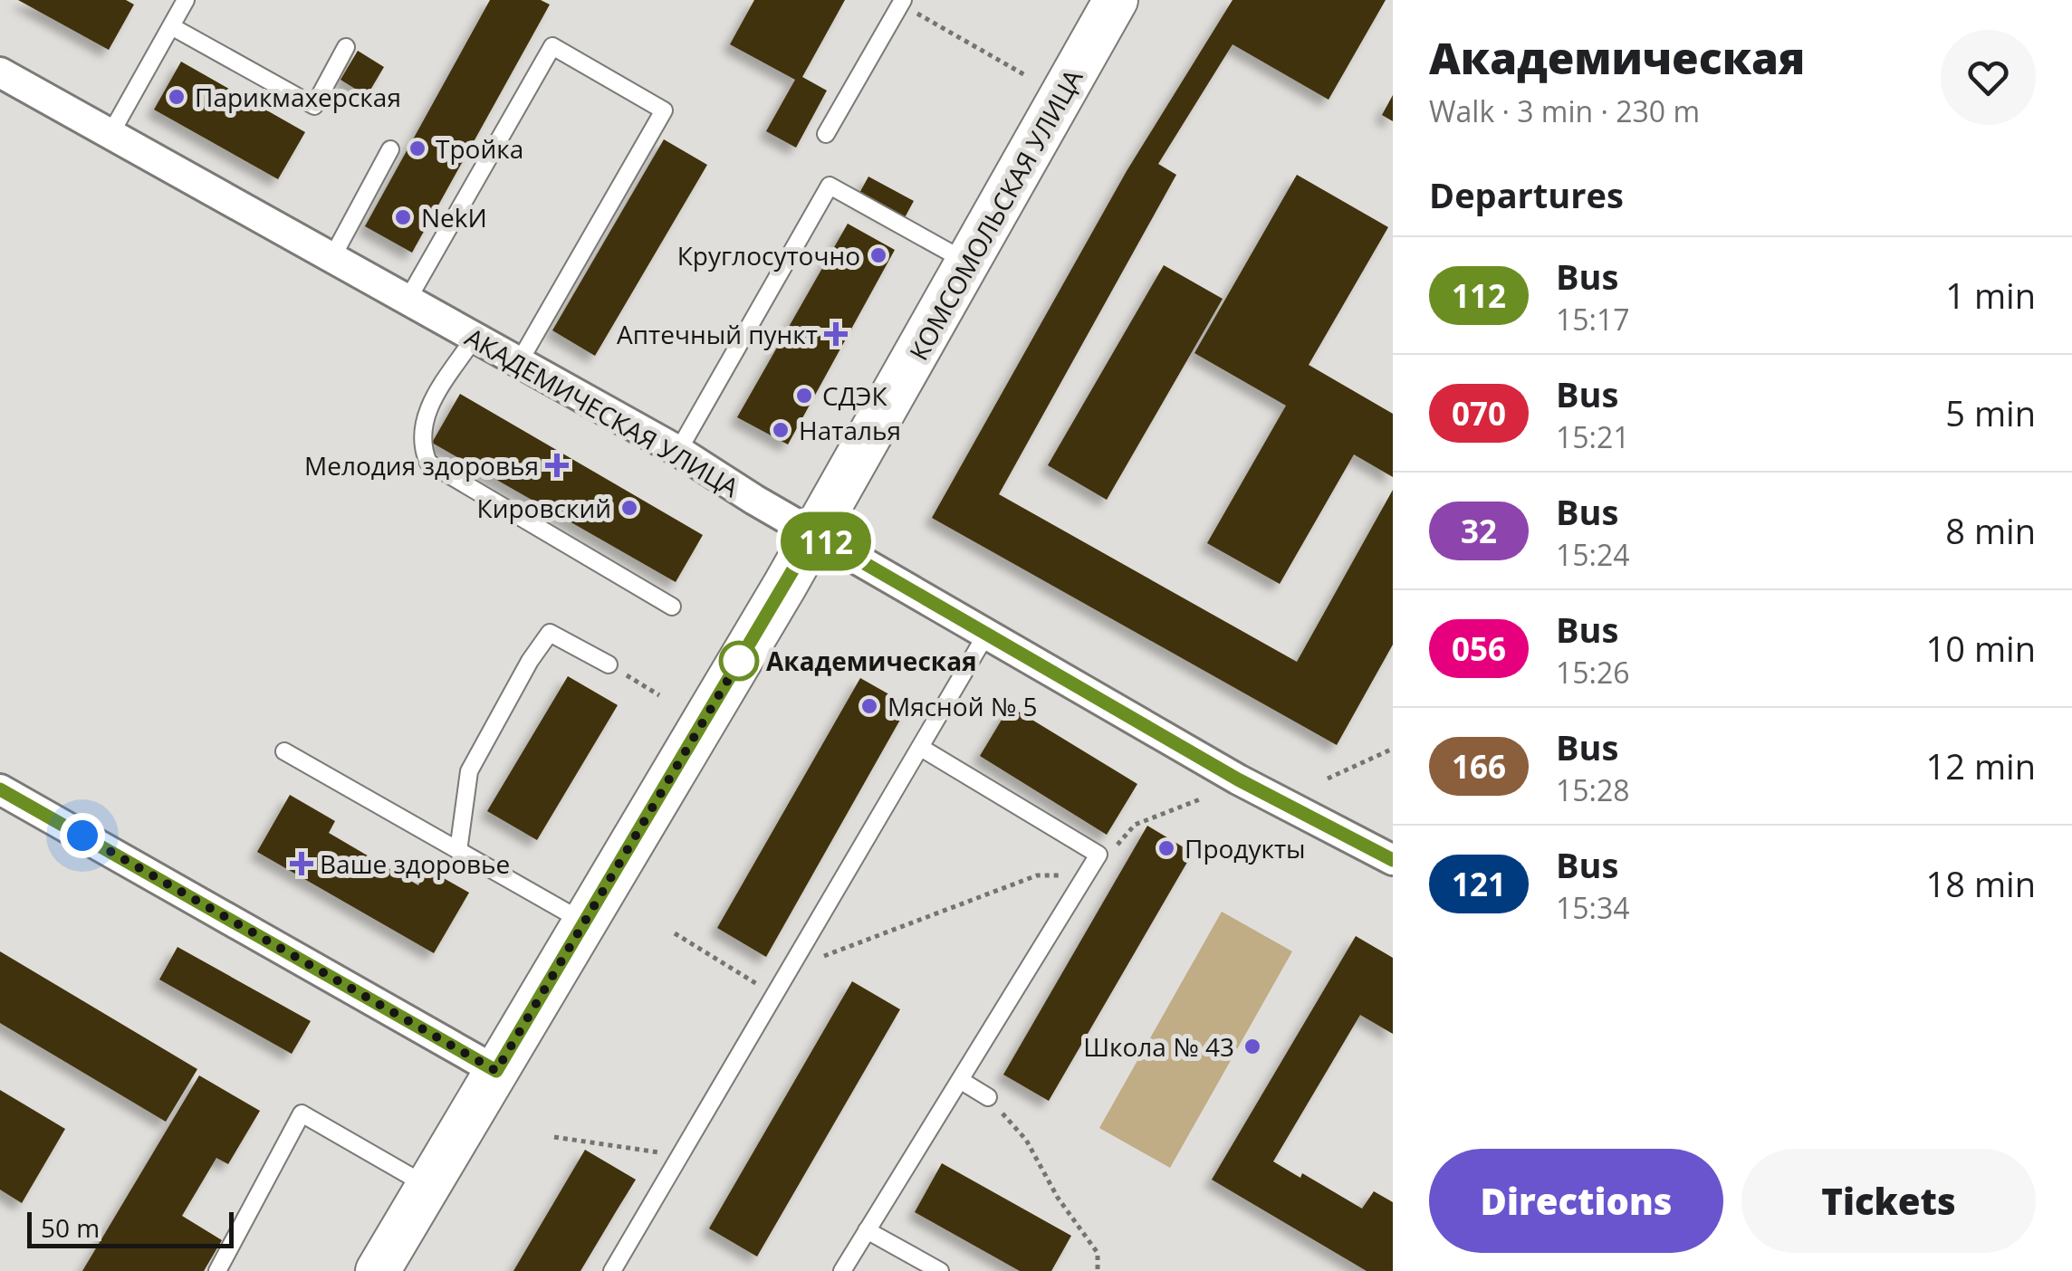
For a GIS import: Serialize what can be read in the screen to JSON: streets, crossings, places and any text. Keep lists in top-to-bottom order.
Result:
{
  "streets": {
    "main road": ["КОМСОМОЛЬСКАЯ УЛИЦА"],
    "street": ["АКАДЕМИЧЕСКАЯ УЛИЦА"]
  },
  "crossings": [
    ["КОМСОМОЛЬСКАЯ УЛИЦА", "АКАДЕМИЧЕСКАЯ УЛИЦА"]
  ],
  "places": {
    "other": [
      "Парикмахерская",
      "Тройка",
      "NekИ",
      "Круглосуточно",
      "СДЭК",
      "Наталья",
      "Кировский",
      "Академическая",
      "Мясной № 5",
      "Продукты",
      "Школа № 43"
    ],
    "health": ["Аптечный пункт", "Мелодия здоровья", "Ваше здоровье"]
  },
  "lines": ["bus line 112"],
  "scale_bar": "50 m",
  "page": {
    "on_map": "112",
    "heading": [
      ["Академическая", "Walk · 3 min · 230 m"],
      "Departures"
    ],
    "list": [
      {
        "mark": "112",
        "name": "Bus",
        "note": "15:17",
        "value": "1 min"
      },
      {
        "mark": "070",
        "name": "Bus",
        "note": "15:21",
        "value": "5 min"
      },
      {
        "mark": "32",
        "name": "Bus",
        "note": "15:24",
        "value": "8 min"
      },
      {
        "mark": "056",
        "name": "Bus",
        "note": "15:26",
        "value": "10 min"
      },
      {
        "mark": "166",
        "name": "Bus",
        "note": "15:28",
        "value": "12 min"
      },
      {
        "mark": "121",
        "name": "Bus",
        "note": "15:34",
        "value": "18 min"
      }
    ],
    "buttons": ["Directions", "Tickets"],
    "scale": "50 m"
  }
}
